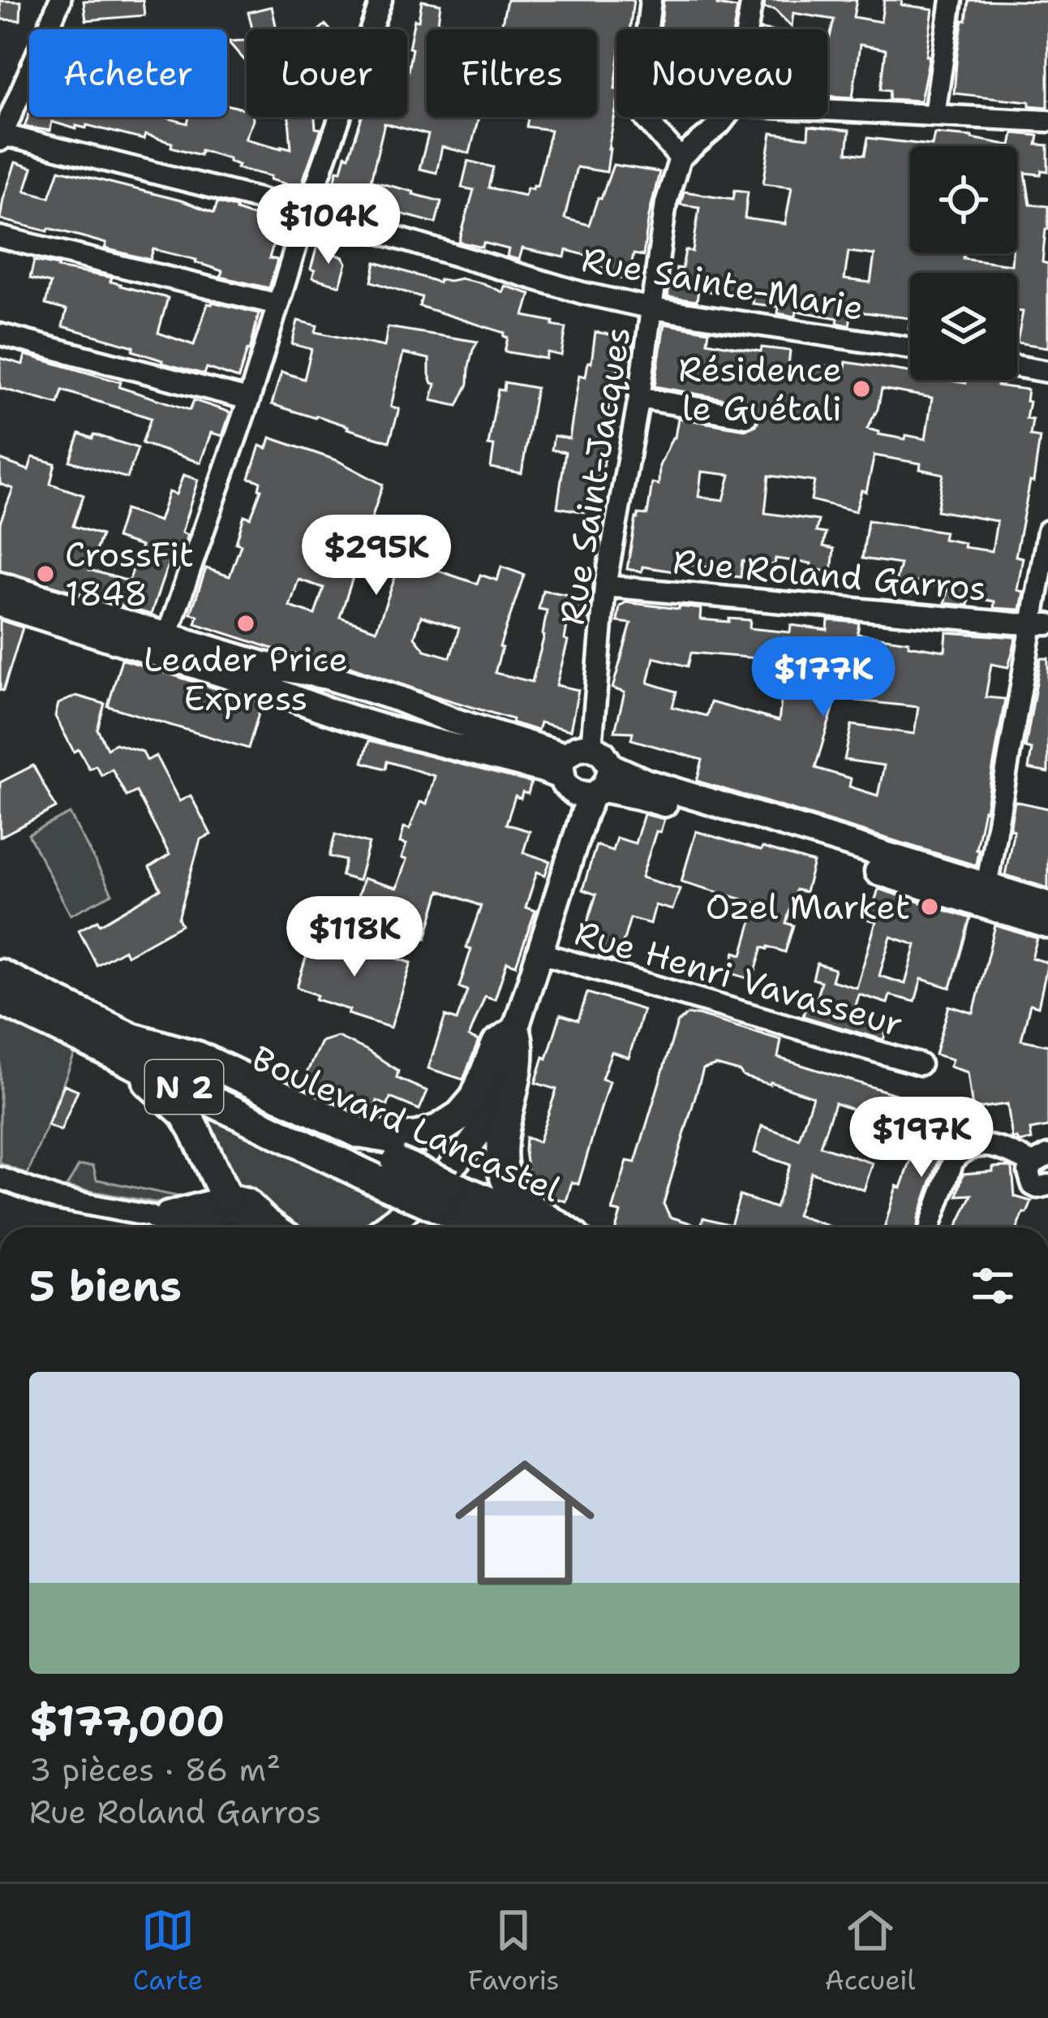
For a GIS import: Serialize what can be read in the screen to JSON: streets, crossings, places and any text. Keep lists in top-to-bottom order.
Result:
{
  "streets": {
    "main road": ["N 2", "Boulevard Lancastel"],
    "street": [
      "Rue Sainte-Marie",
      "Rue Saint-Jacques",
      "Rue Roland Garros",
      "Rue Henri Vavasseur"
    ]
  },
  "crossings": [
    ["Rue Sainte-Marie", "Rue Saint-Jacques"],
    ["Rue Saint-Jacques", "Rue Roland Garros"],
    ["N 2", "Boulevard Lancastel"]
  ],
  "places": [
    "Résidence le Guétali",
    "CrossFit 1848",
    "Leader Price Express",
    "Ozel Market"
  ],
  "page": {
    "chip": [
      "Acheter",
      "Louer",
      "Filtres",
      "Nouveau"
    ],
    "price": [
      "$104K",
      "$295K",
      "$177K",
      "$118K",
      "$197K"
    ],
    "heading": "5 biens",
    "list": [
      {
        "name": "$177,000",
        "note": "3 pièces · 86 m² · Rue Roland Garros"
      }
    ],
    "tabs": ["Carte", "Favoris", "Accueil"]
  }
}
